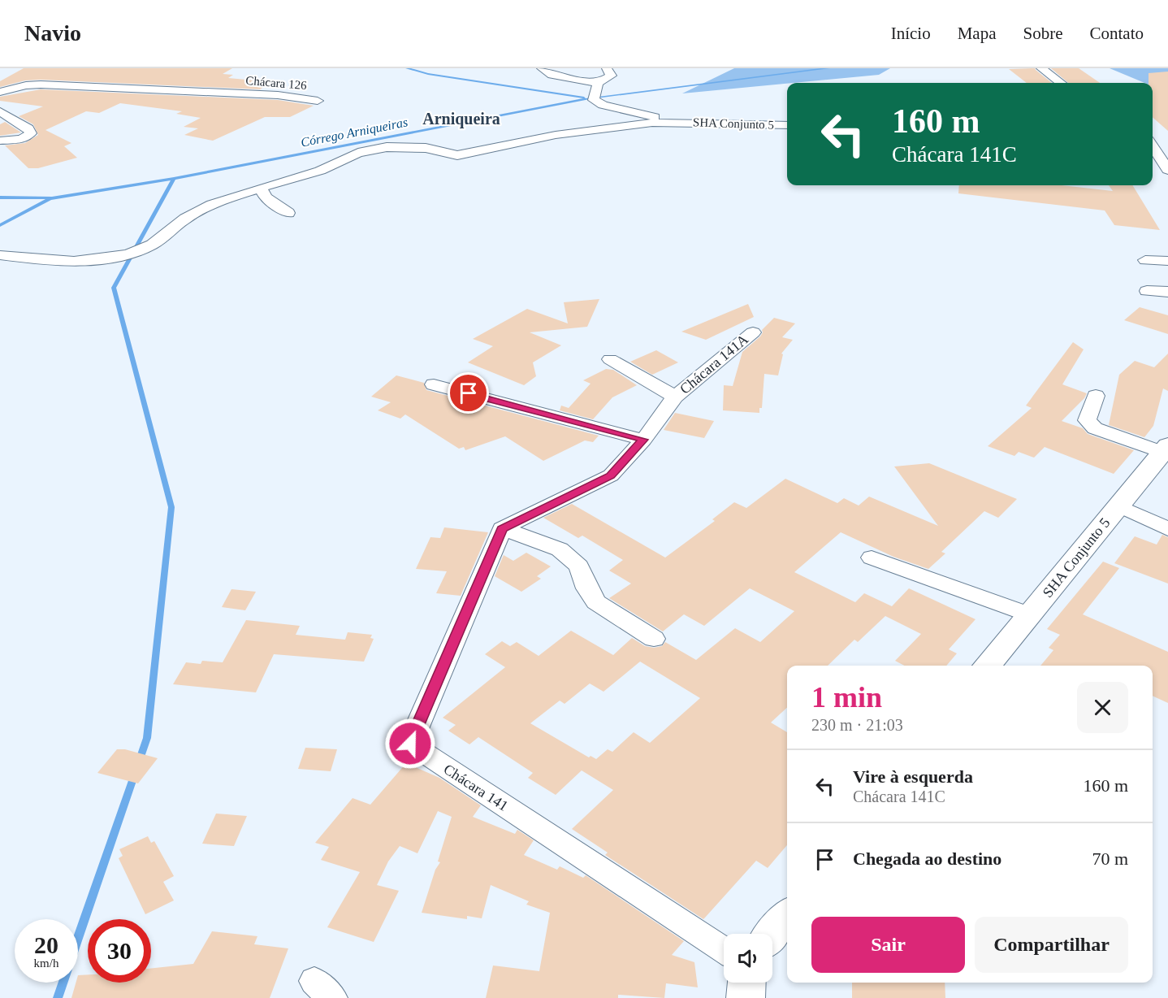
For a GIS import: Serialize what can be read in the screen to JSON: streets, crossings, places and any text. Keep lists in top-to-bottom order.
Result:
{
  "streets": {
    "street": [
      "Chácara 126",
      "SHA Conjunto 5",
      "Chácara 141A",
      "Chácara 141"
    ]
  },
  "districts": ["Arniqueira"],
  "water": ["Córrego Arniqueiras"],
  "page": {
    "header": "Navio",
    "nav": [
      "Início",
      "Mapa",
      "Sobre",
      "Contato"
    ],
    "turn": ["160 m", "Chácara 141C"],
    "heading": ["1 min", "230 m · 21:03"],
    "list": [
      {
        "name": "Vire à esquerda",
        "note": "Chácara 141C",
        "value": "160 m"
      },
      {
        "name": "Chegada ao destino",
        "value": "70 m"
      }
    ],
    "buttons": ["Sair", "Compartilhar"],
    "speed": "20 km/h",
    "limit": "30"
  }
}
